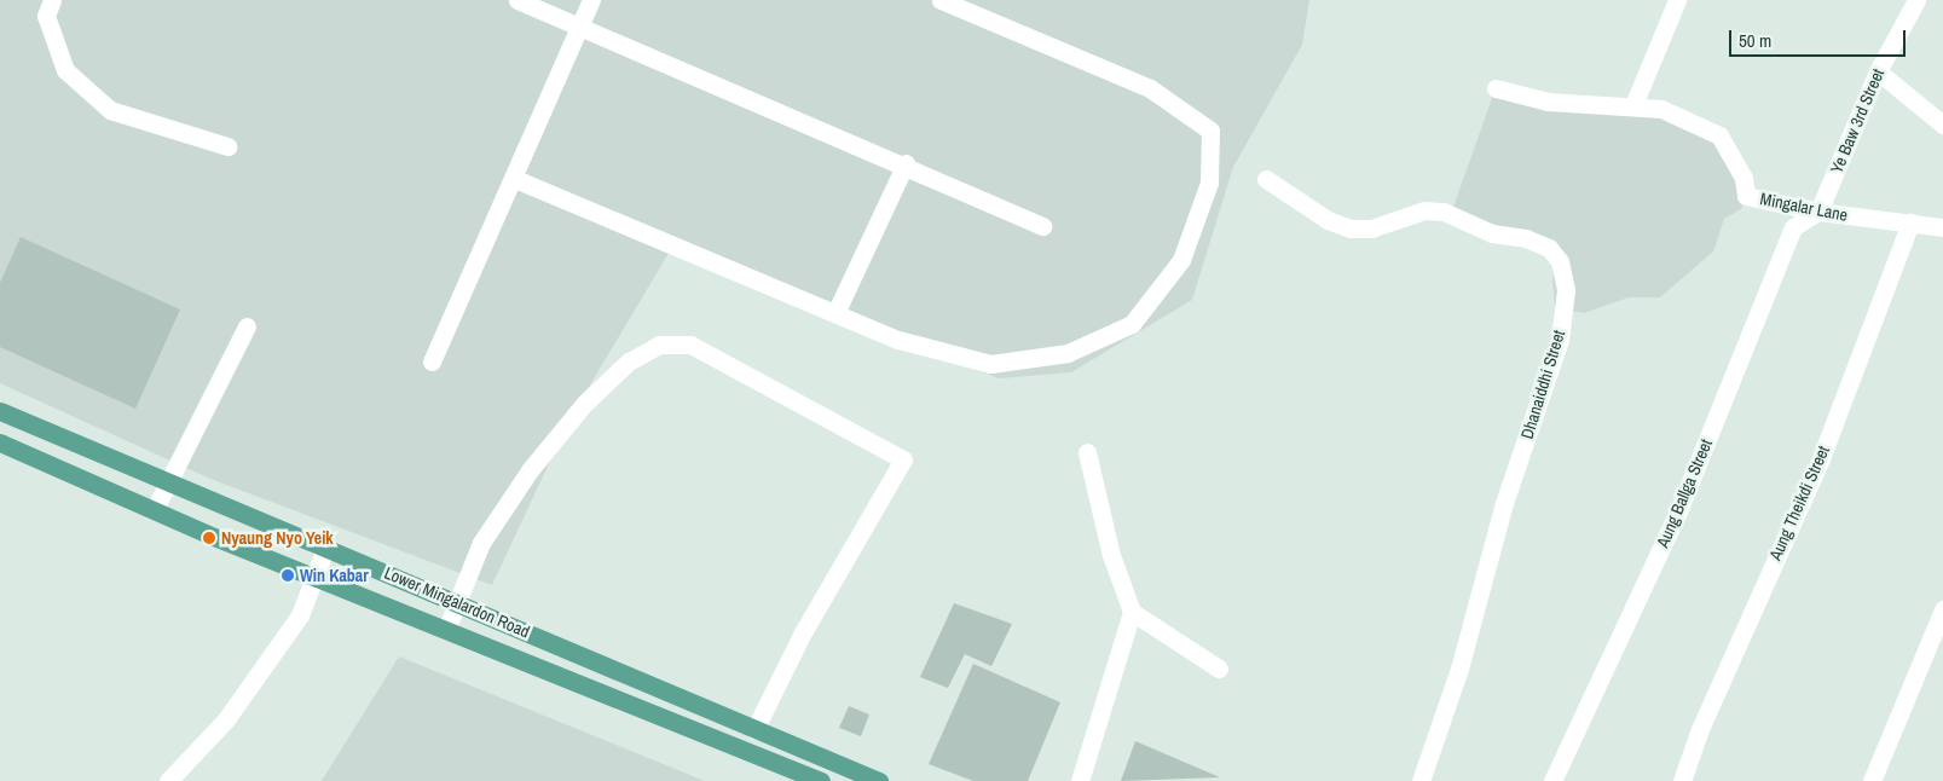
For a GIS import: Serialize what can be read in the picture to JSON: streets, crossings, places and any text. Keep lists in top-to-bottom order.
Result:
{
  "streets": {
    "main road": ["Lower Mingalardon Road"],
    "street": [
      "Ye Baw 3rd Street",
      "Mingalar Lane",
      "Dhanaiddhi Street",
      "Aung Ballga Street",
      "Aung Theikdi Street"
    ]
  },
  "crossings": [
    ["Ye Baw 3rd Street", "Mingalar Lane"],
    ["Ye Baw 3rd Street", "Aung Ballga Street"],
    ["Mingalar Lane", "Aung Ballga Street"],
    ["Mingalar Lane", "Aung Theikdi Street"]
  ],
  "places": ["Nyaung Nyo Yeik", "Win Kabar"],
  "scale_bar": "50 m"
}
